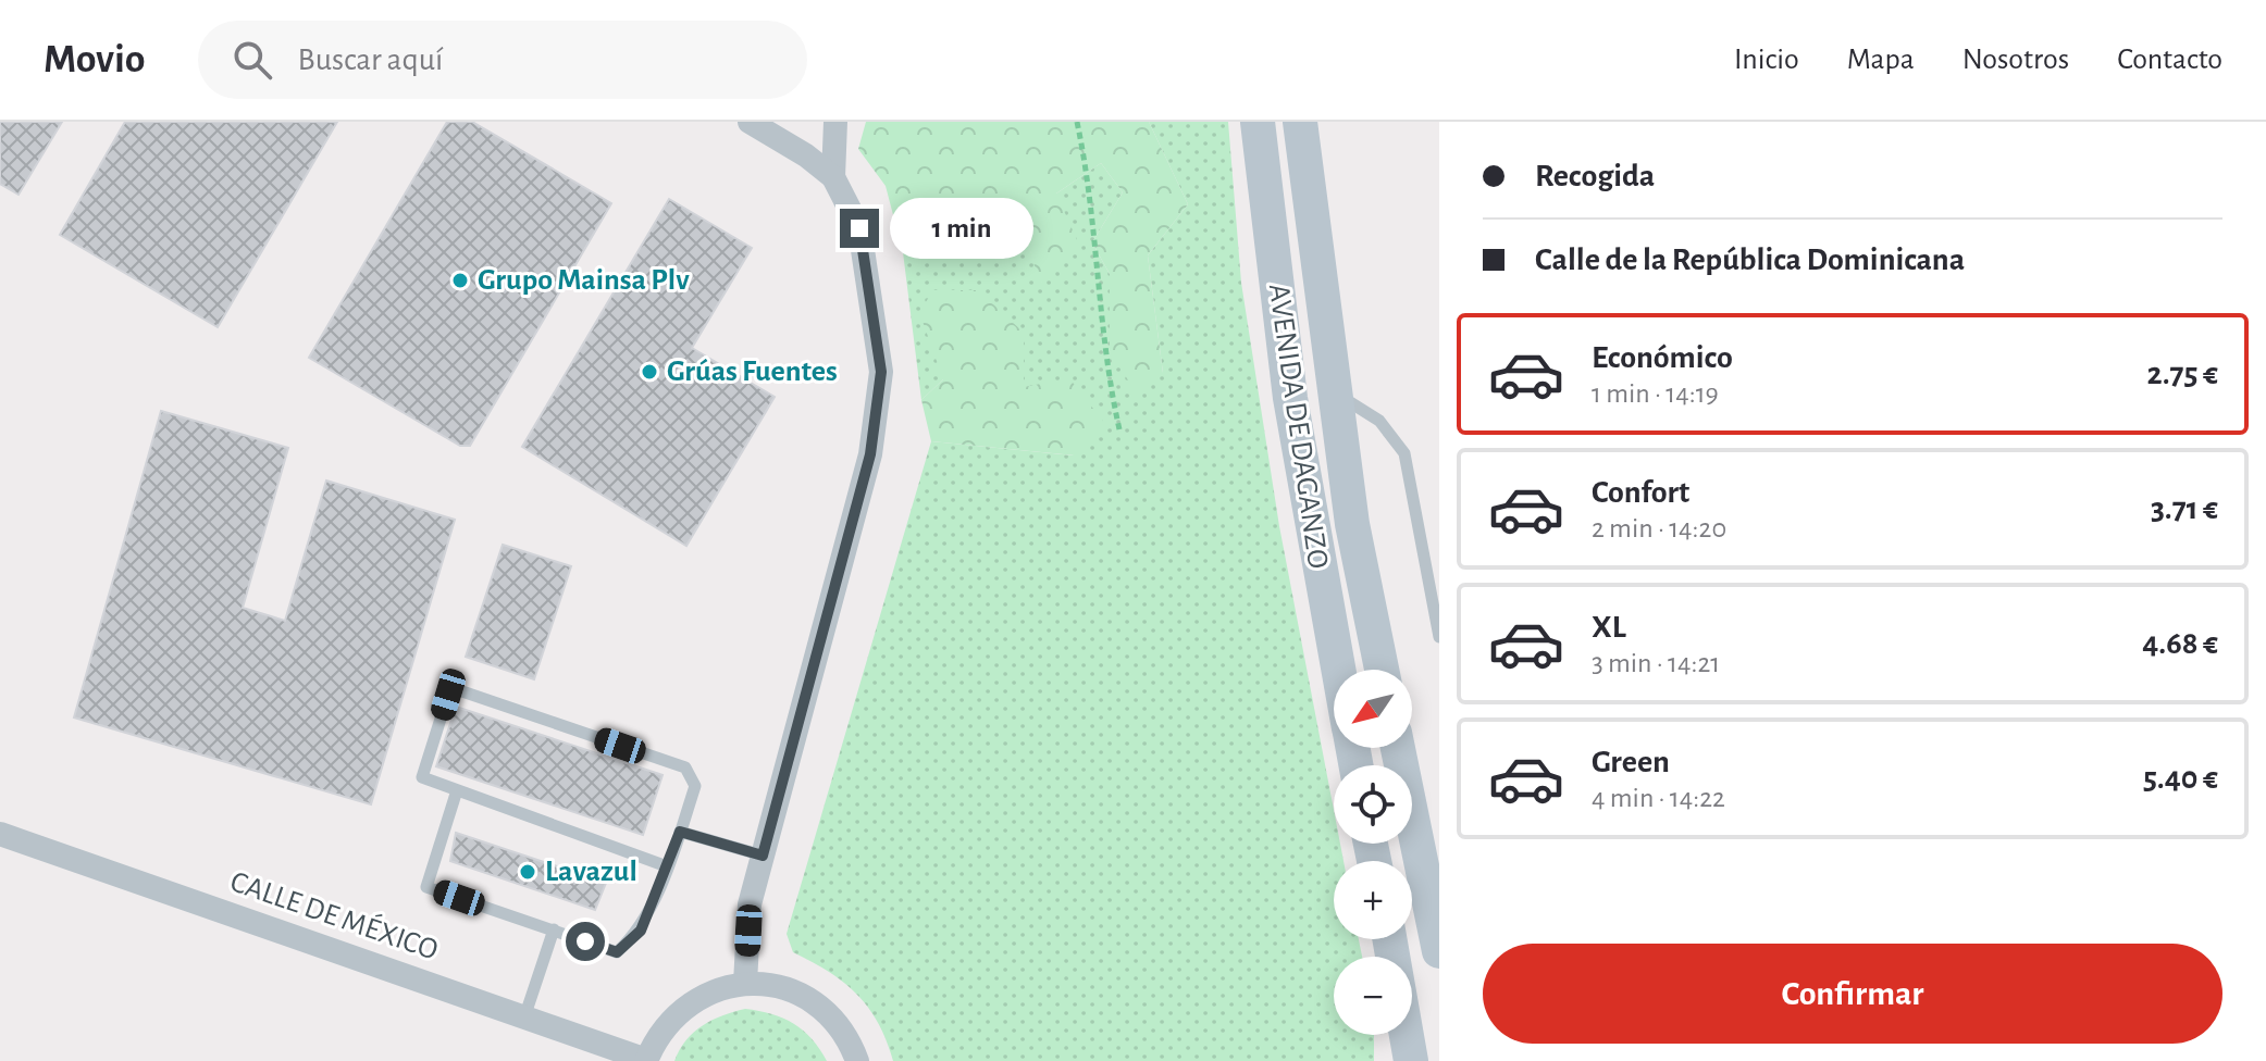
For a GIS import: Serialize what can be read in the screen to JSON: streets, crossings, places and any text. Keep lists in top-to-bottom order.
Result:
{
  "streets": {
    "main road": ["AVENIDA DE DAGANZO"],
    "street": ["CALLE DE MÉXICO"]
  },
  "places": ["Grupo Mainsa Plv", "Grúas Fuentes", "Lavazul"],
  "north": "bottom left",
  "page": {
    "header": "Movio",
    "search": "Buscar aquí",
    "nav": [
      "Inicio",
      "Mapa",
      "Nosotros",
      "Contacto"
    ],
    "banner": ["Recogida", "Calle de la República Dominicana"],
    "bubble": "1 min",
    "list": [
      {
        "name": "Económico",
        "note": "1 min · 14:19",
        "value": "2.75 €"
      },
      {
        "name": "Confort",
        "note": "2 min · 14:20",
        "value": "3.71 €"
      },
      {
        "name": "XL",
        "note": "3 min · 14:21",
        "value": "4.68 €"
      },
      {
        "name": "Green",
        "note": "4 min · 14:22",
        "value": "5.40 €"
      }
    ],
    "map_buttons": ["+", "−"],
    "buttons": "Confirmar"
  }
}
